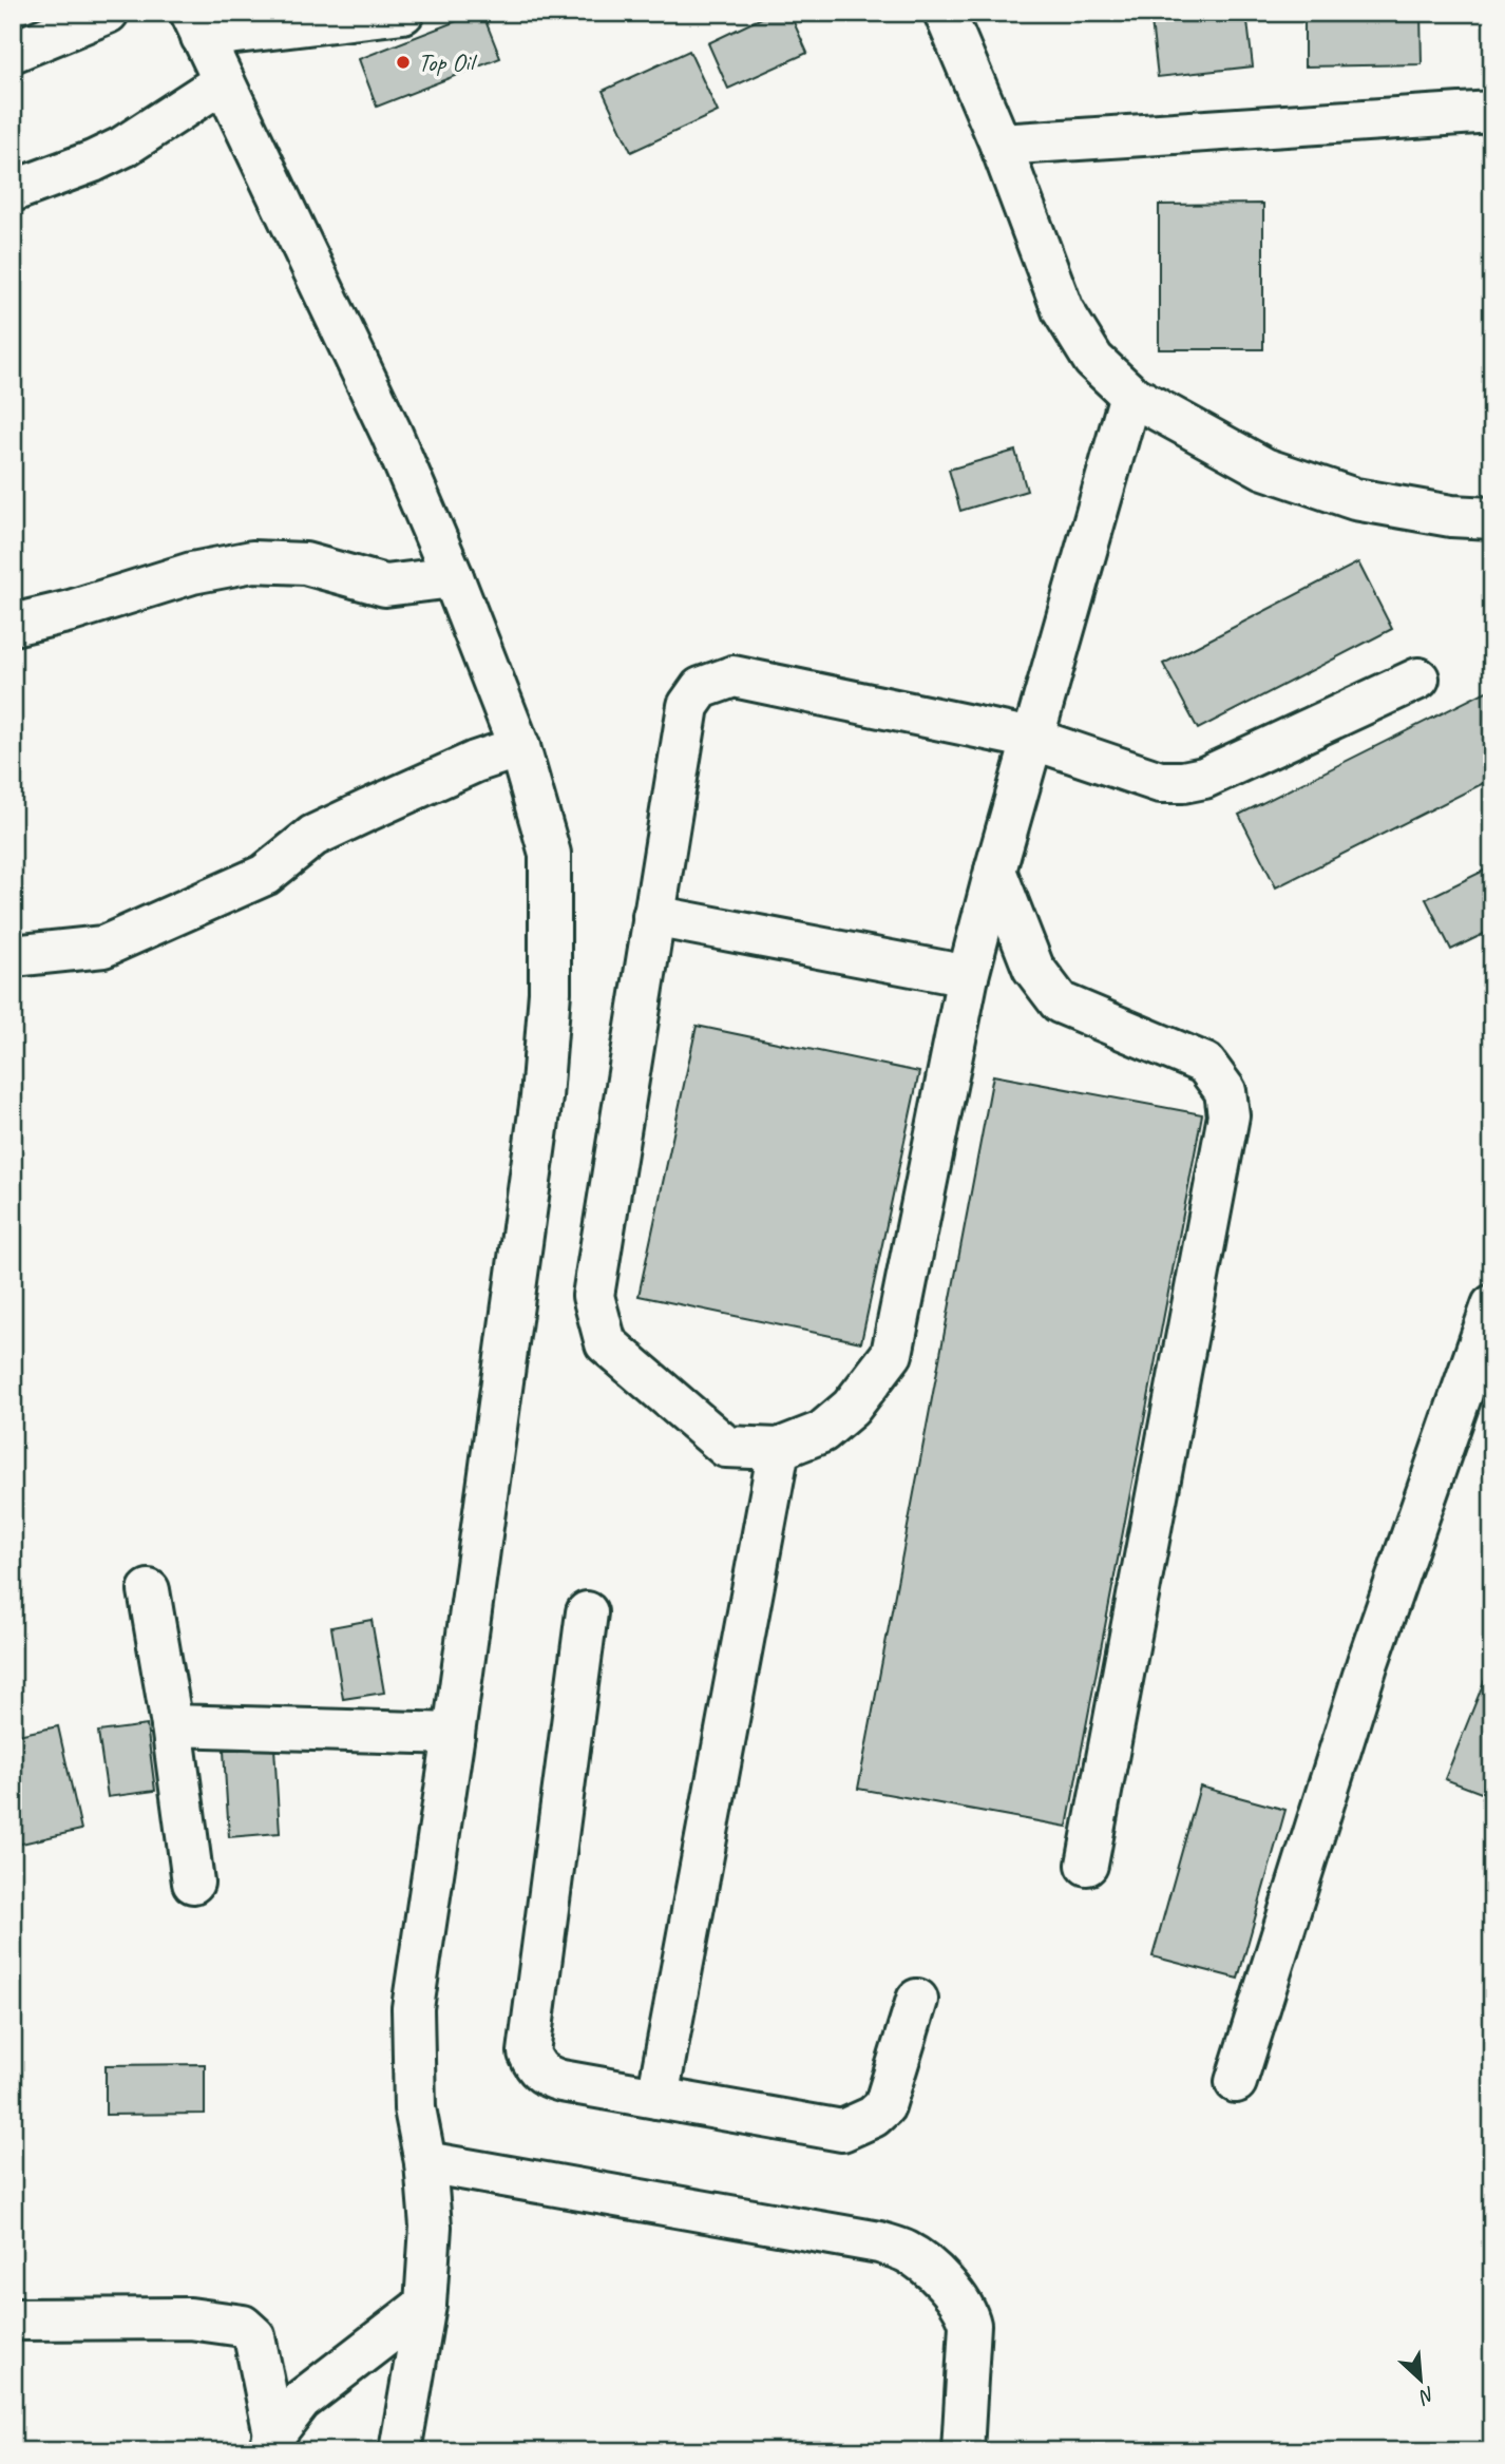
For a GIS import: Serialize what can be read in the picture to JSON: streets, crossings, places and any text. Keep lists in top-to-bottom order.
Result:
{
  "places": ["Top Oil"],
  "north": "bottom right"
}
